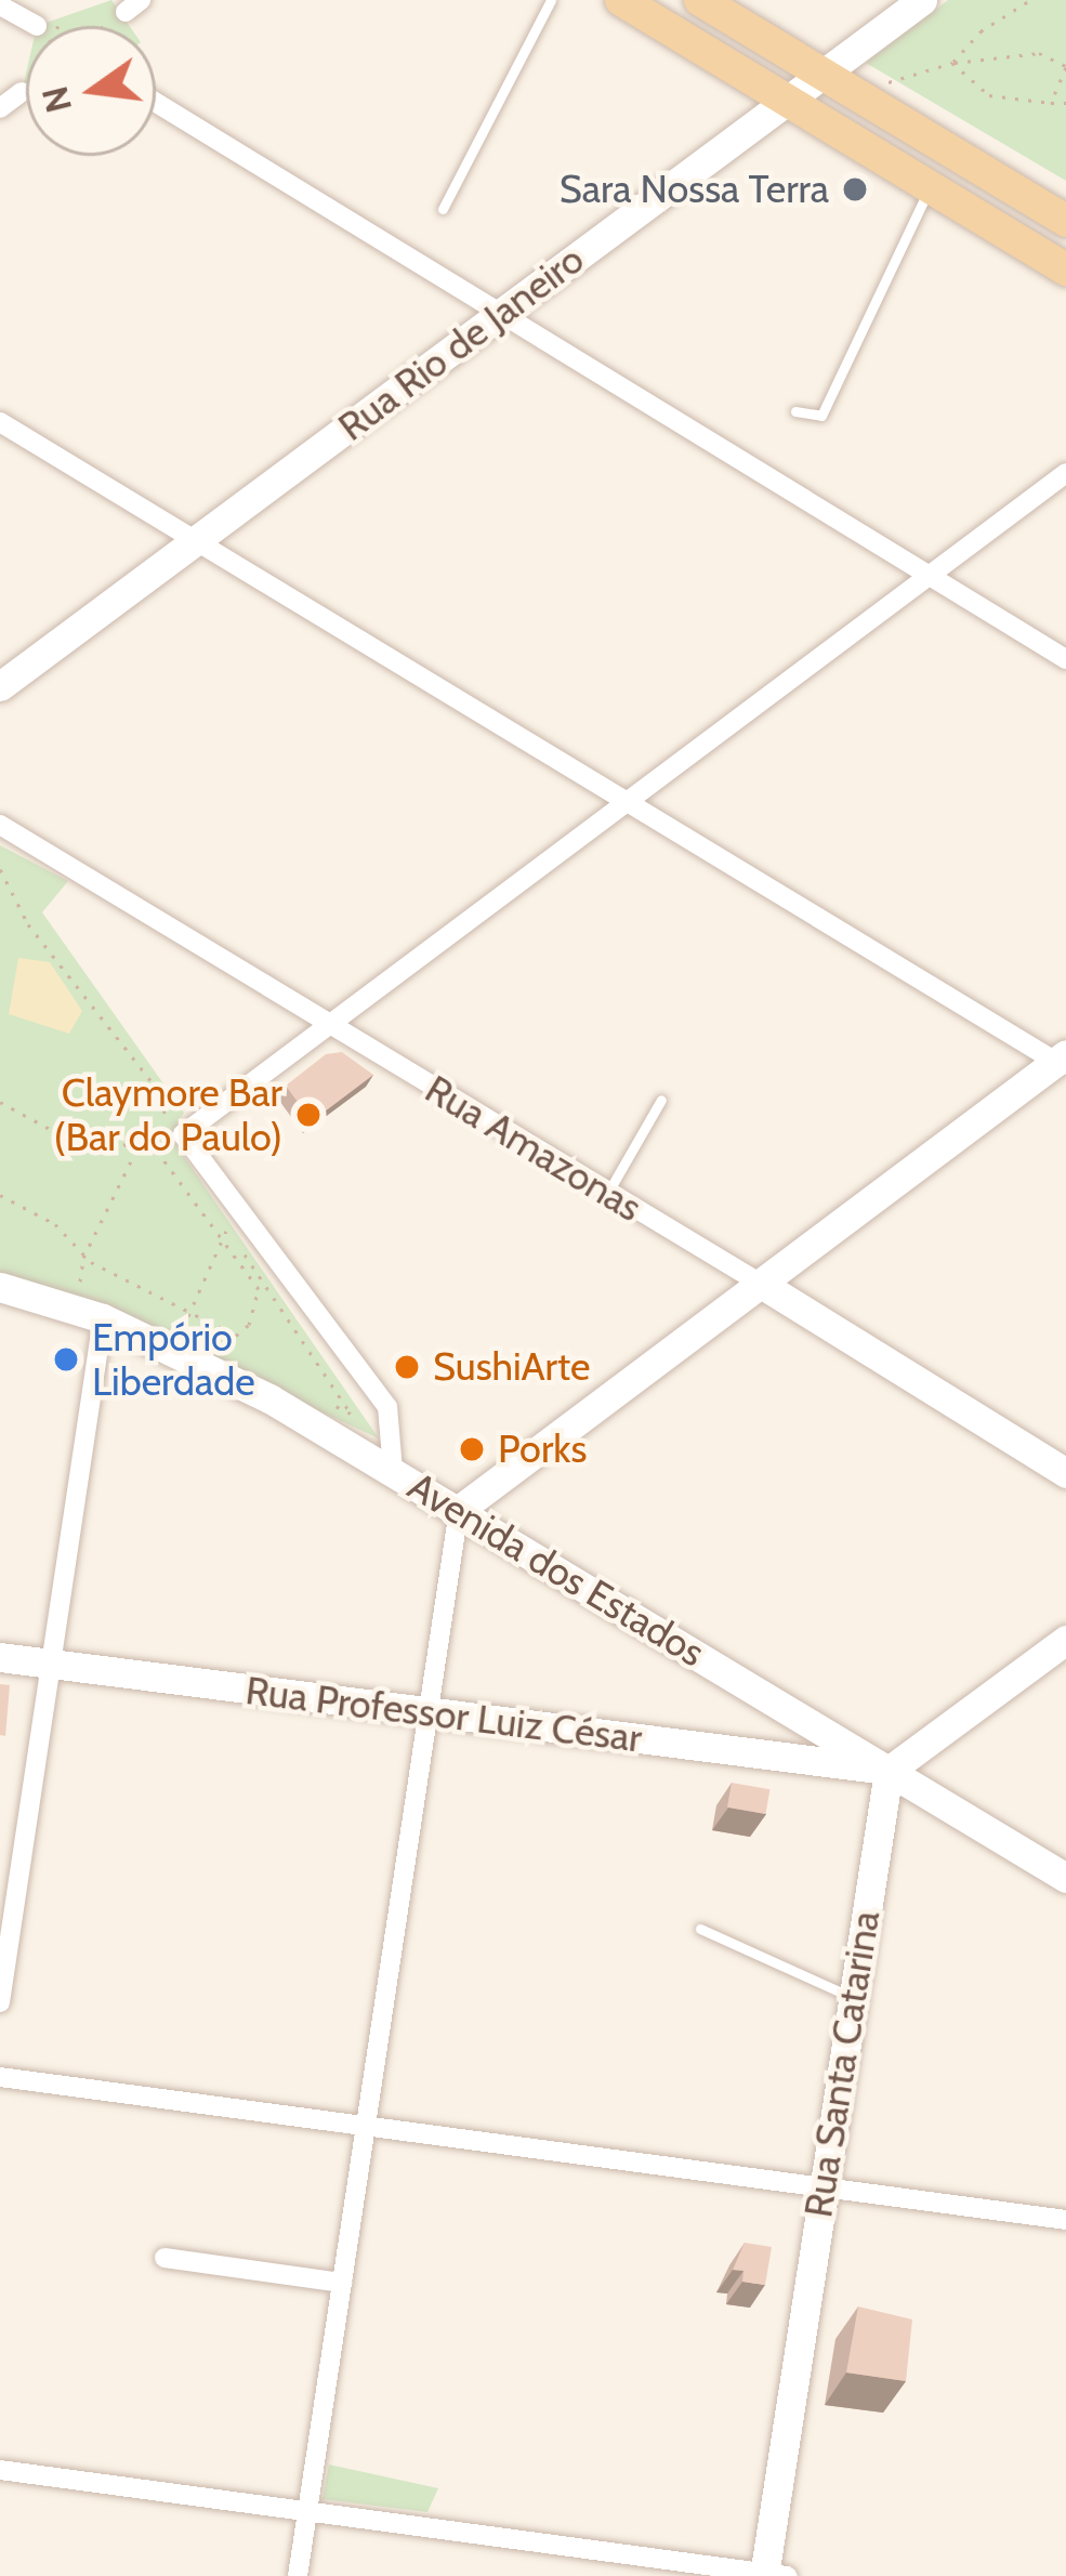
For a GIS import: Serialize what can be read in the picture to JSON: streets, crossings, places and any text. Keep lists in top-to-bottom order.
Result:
{
  "streets": {
    "street": [
      "Rua Rio de Janeiro",
      "Rua Amazonas",
      "Avenida dos Estados",
      "Rua Professor Luiz César",
      "Rua Santa Catarina"
    ]
  },
  "crossings": [
    ["Rua Amazonas", "Avenida dos Estados"],
    ["Avenida dos Estados", "Rua Professor Luiz César"],
    ["Avenida dos Estados", "Rua Santa Catarina"],
    ["Rua Professor Luiz César", "Rua Santa Catarina"]
  ],
  "places": [
    "Sara Nossa Terra",
    "Claymore Bar (Bar do Paulo)",
    "Empório Liberdade",
    "SushiArte",
    "Porks"
  ],
  "north": "left"
}
